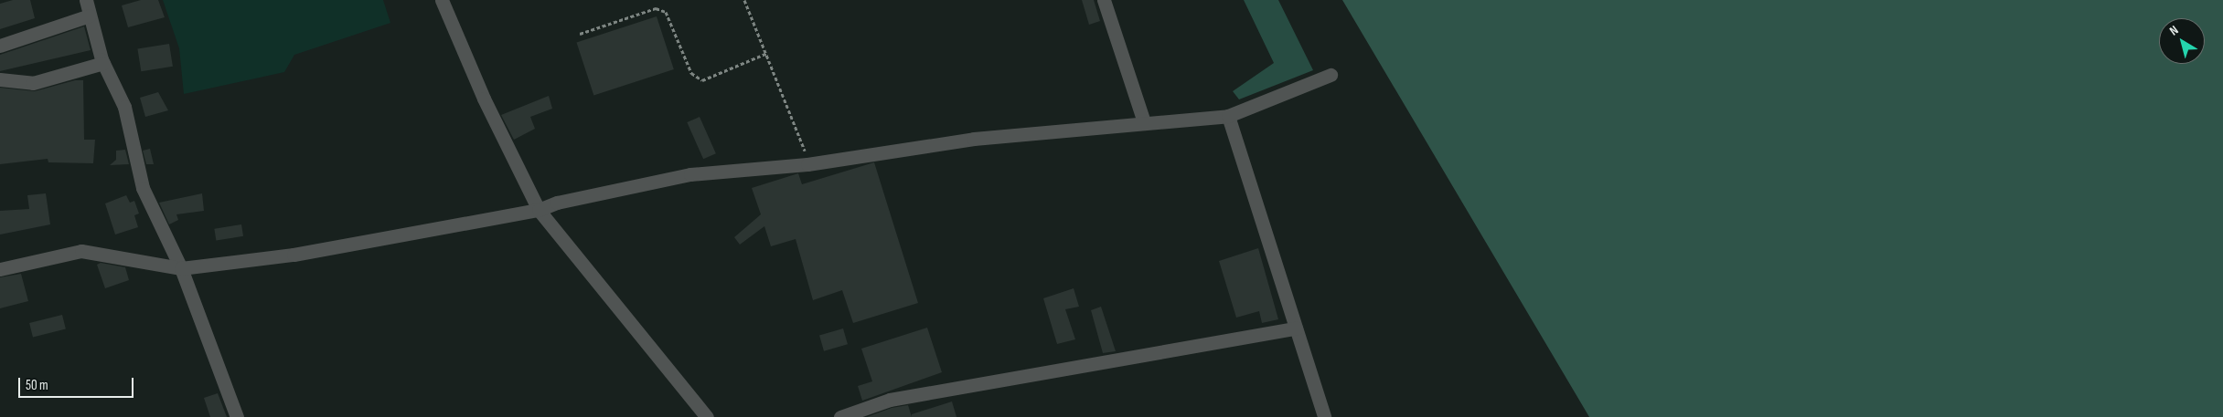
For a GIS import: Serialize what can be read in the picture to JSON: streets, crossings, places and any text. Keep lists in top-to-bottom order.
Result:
{
  "scale_bar": "50 m",
  "north": "top left"
}
